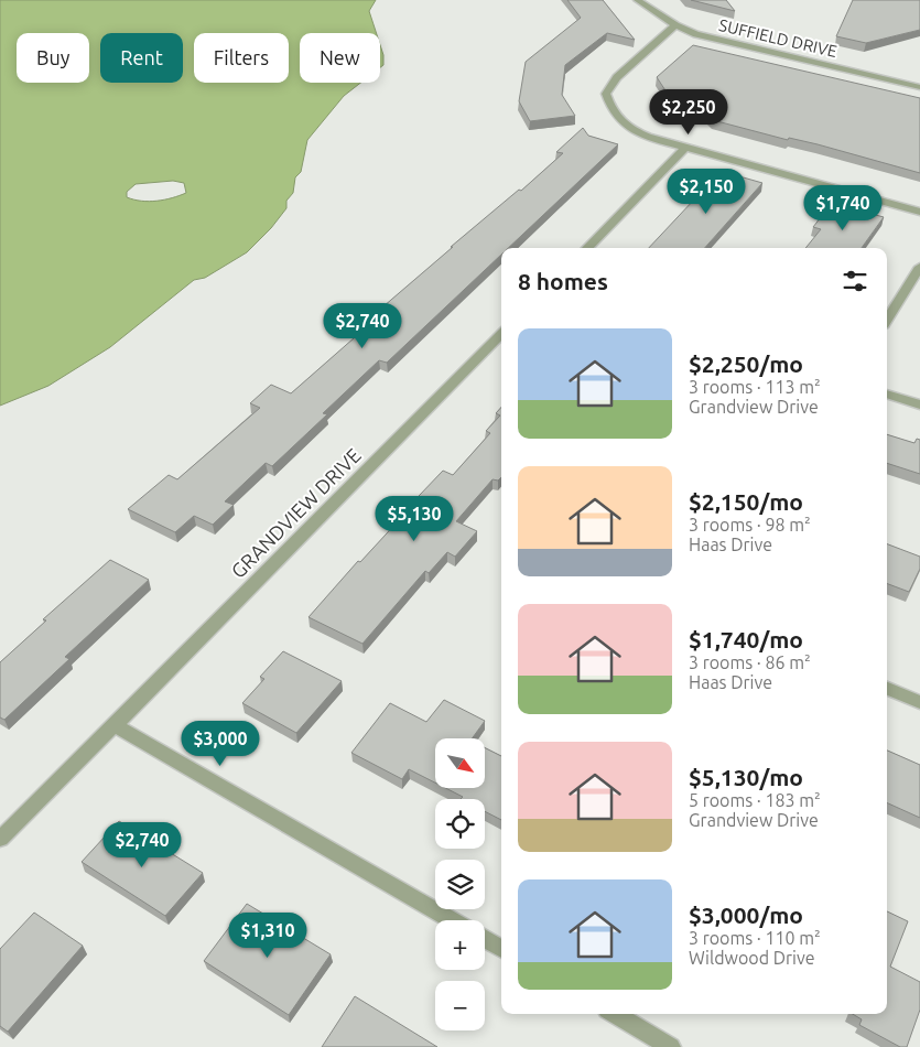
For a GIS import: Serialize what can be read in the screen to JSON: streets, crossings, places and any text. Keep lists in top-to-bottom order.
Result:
{
  "streets": {
    "street": ["SUFFIELD DRIVE", "GRANDVIEW DRIVE"]
  },
  "north": "bottom right",
  "page": {
    "chip": [
      "Buy",
      "Rent",
      "Filters",
      "New"
    ],
    "price": [
      "$2,250",
      "$2,150",
      "$1,740",
      "$2,740",
      "$5,130",
      "$3,000",
      "$2,740",
      "$1,310"
    ],
    "heading": "8 homes",
    "list": [
      {
        "name": "$2,250/mo",
        "note": "3 rooms · 113 m² · Grandview Drive"
      },
      {
        "name": "$2,150/mo",
        "note": "3 rooms · 98 m² · Haas Drive"
      },
      {
        "name": "$1,740/mo",
        "note": "3 rooms · 86 m² · Haas Drive"
      },
      {
        "name": "$5,130/mo",
        "note": "5 rooms · 183 m² · Grandview Drive"
      },
      {
        "name": "$3,000/mo",
        "note": "3 rooms · 110 m² · Wildwood Drive"
      }
    ],
    "map_buttons": ["+", "−"]
  }
}
